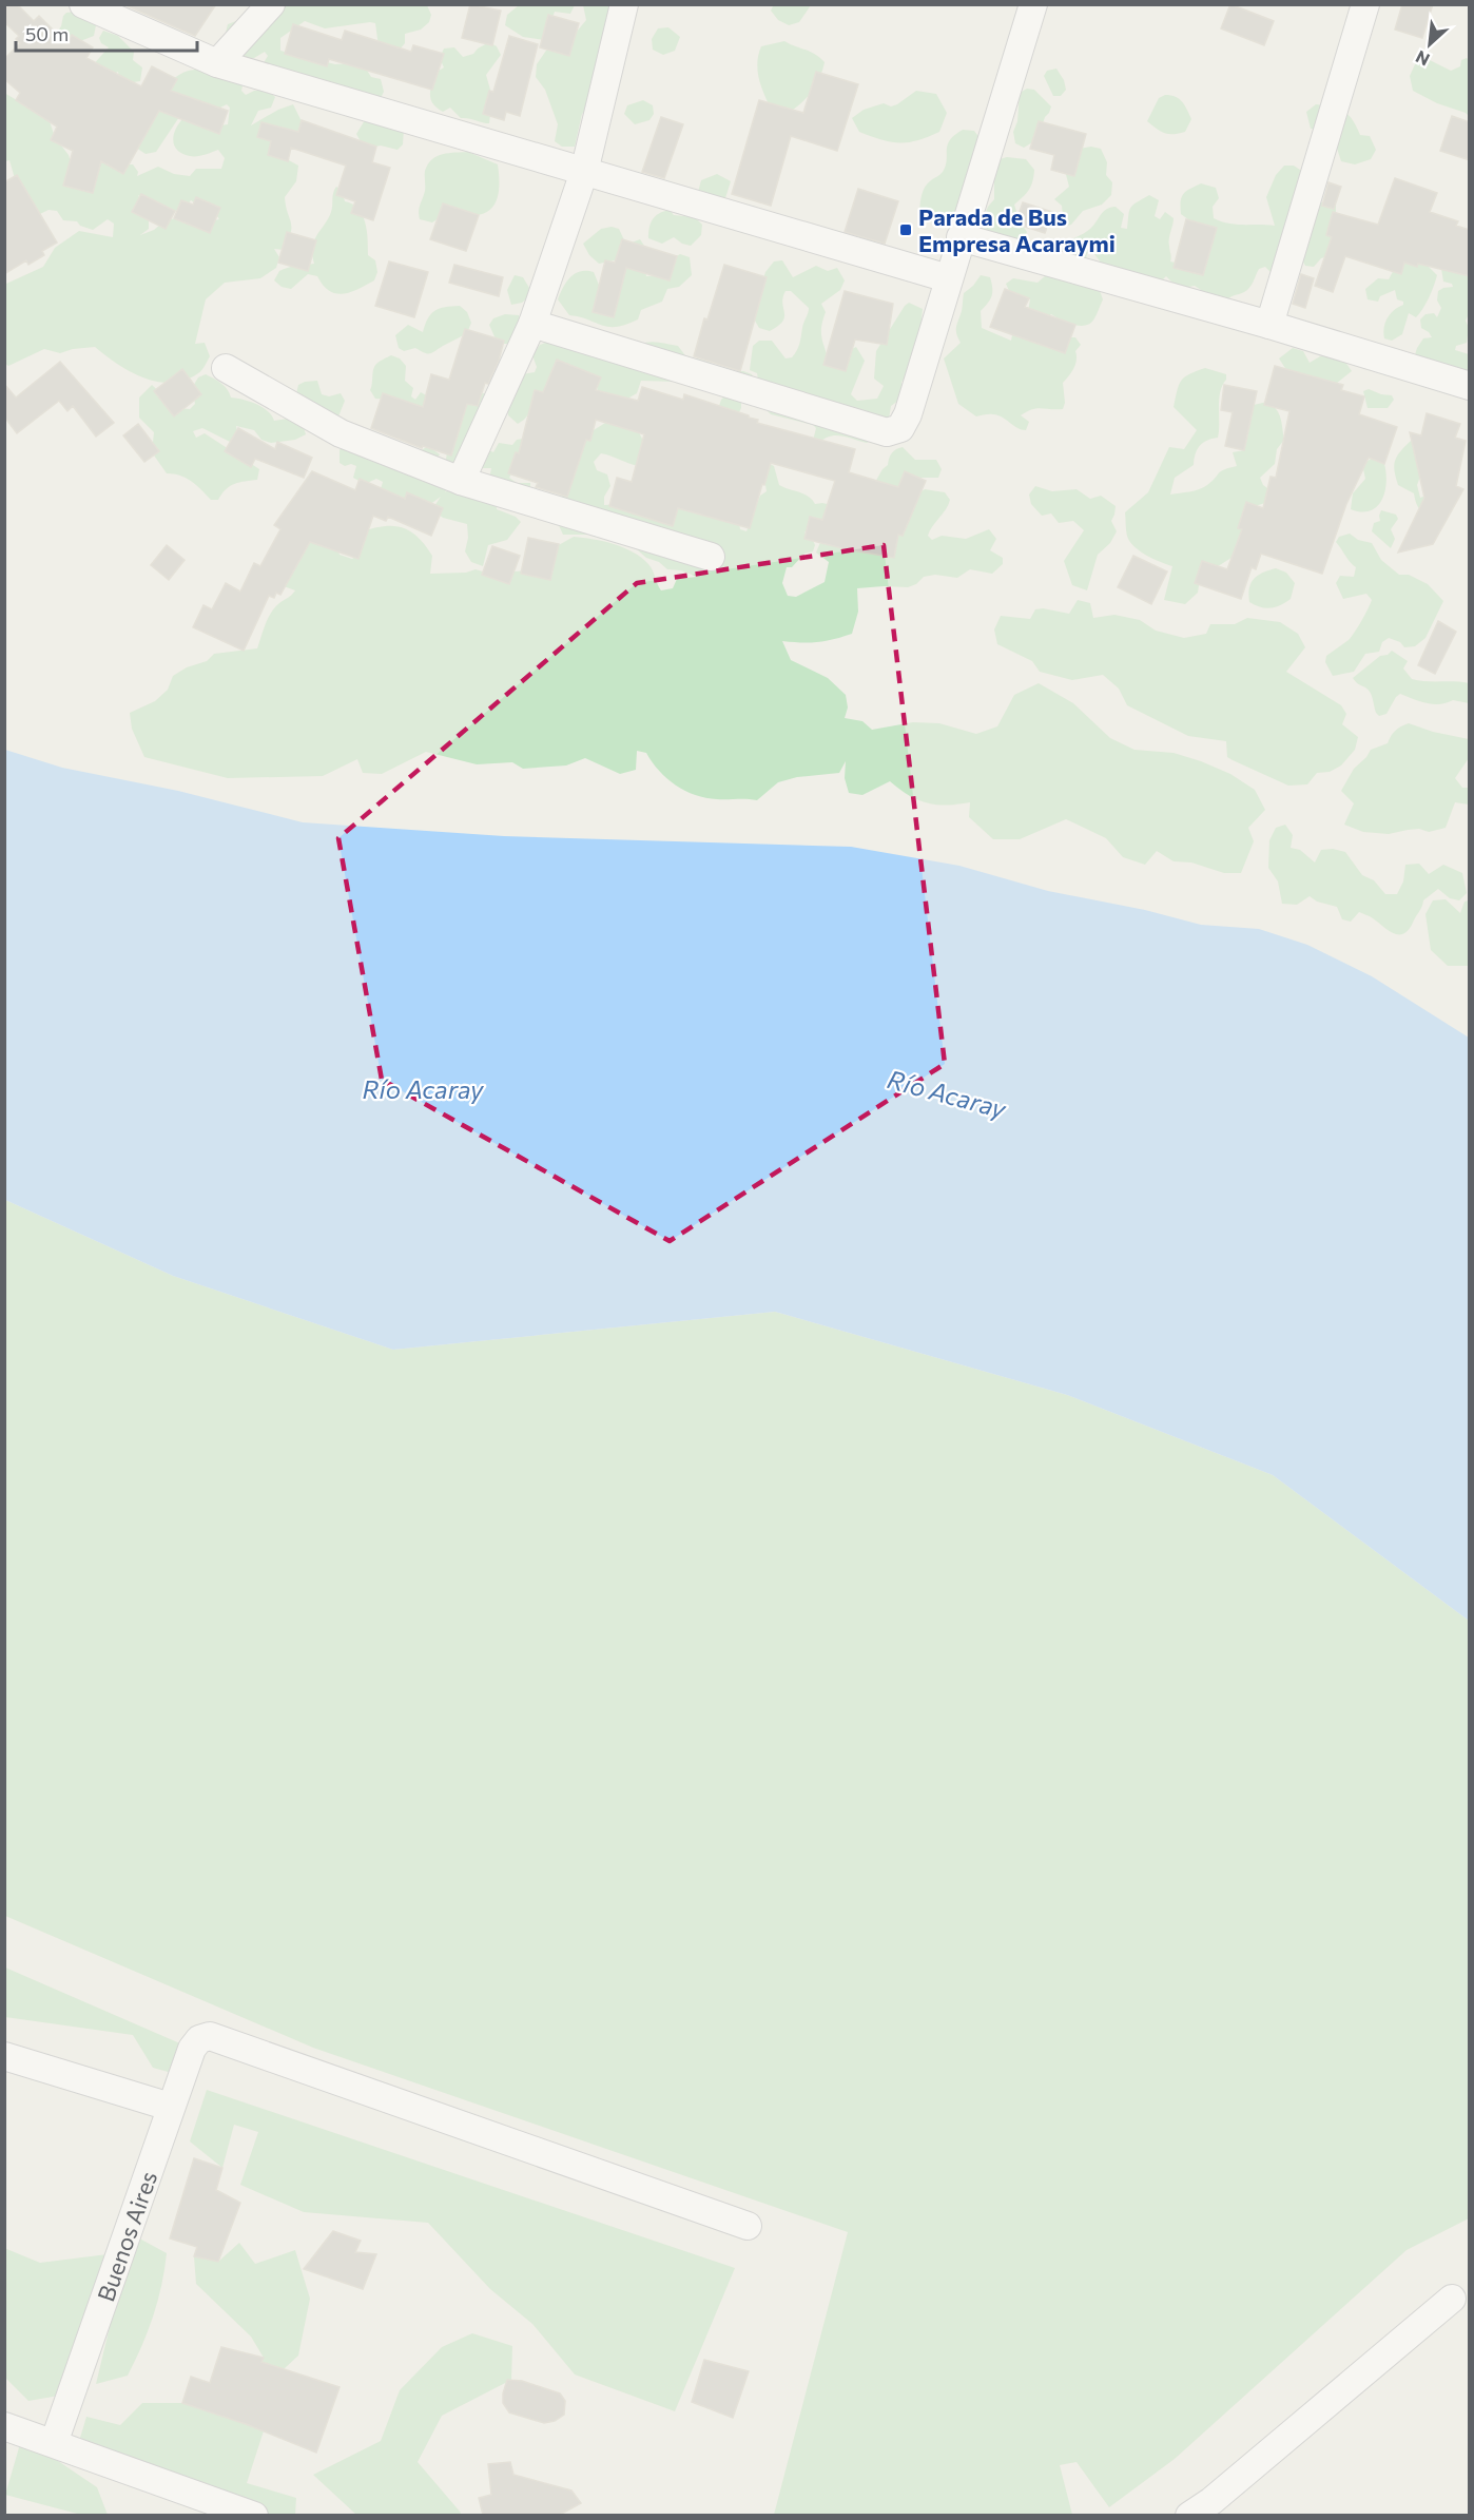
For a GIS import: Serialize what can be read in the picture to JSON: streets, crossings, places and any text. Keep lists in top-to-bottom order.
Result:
{
  "streets": {
    "street": ["Buenos Aires"]
  },
  "water": ["Río Acaray"],
  "places": {
    "transit": ["Parada de Bus Empresa Acaraymi"]
  },
  "scale_bar": "50 m",
  "north": "bottom left"
}
